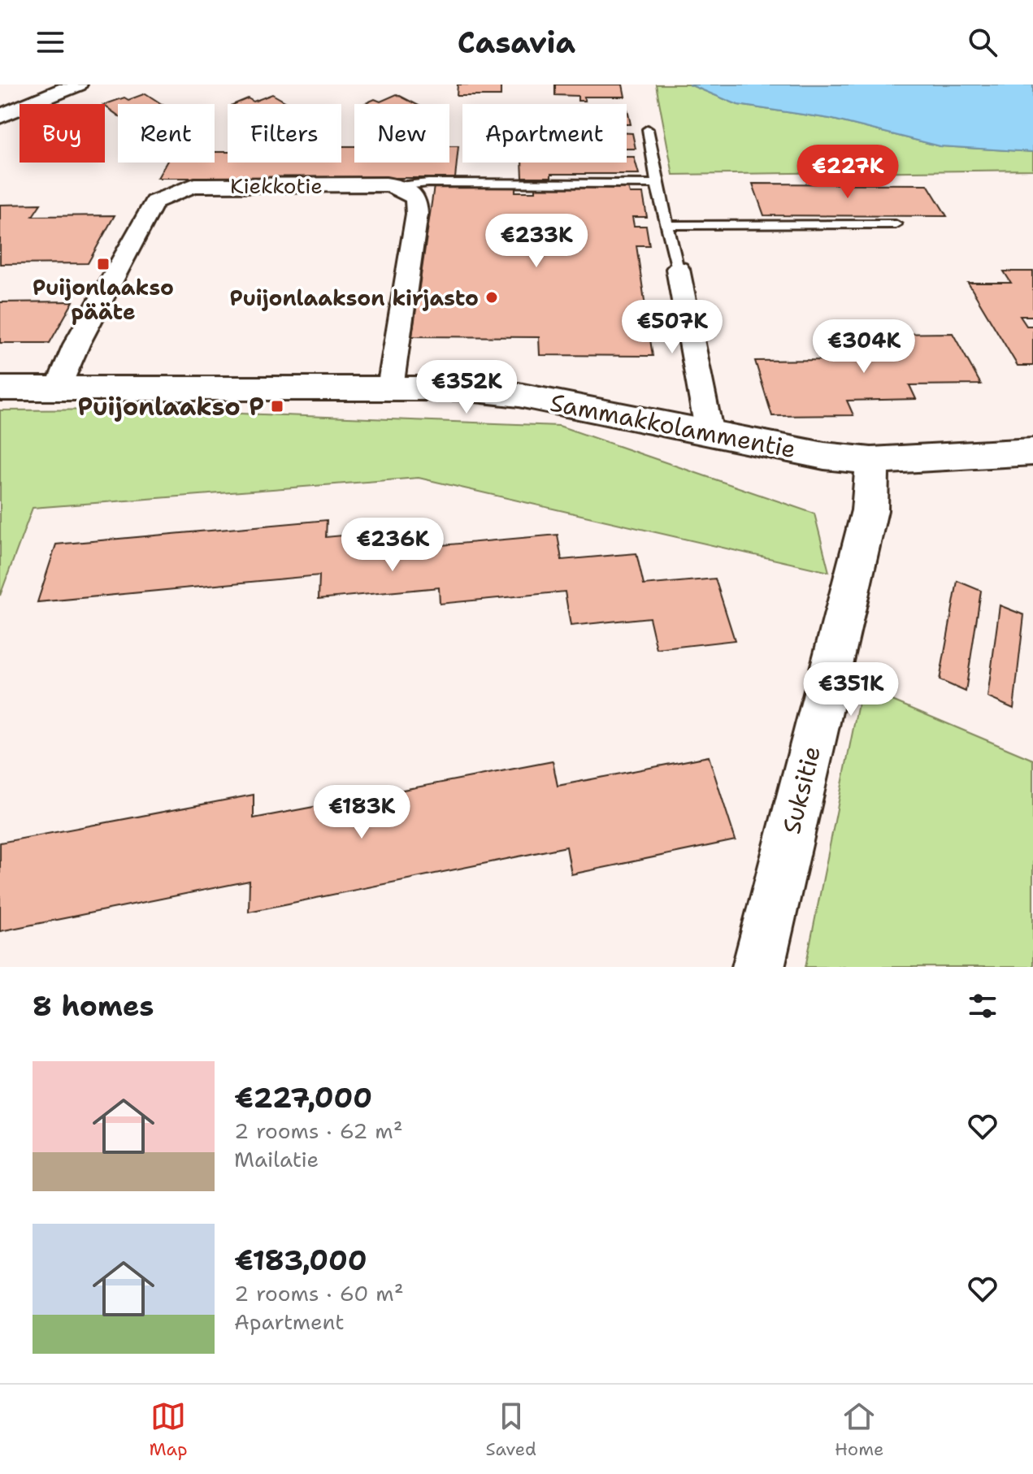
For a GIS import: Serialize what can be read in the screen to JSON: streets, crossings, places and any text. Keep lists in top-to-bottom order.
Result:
{
  "streets": {
    "street": ["Kiekkotie", "Sammakkolammentie", "Suksitie"]
  },
  "crossings": [
    ["Kiekkotie", "Sammakkolammentie"],
    ["Sammakkolammentie", "Suksitie"]
  ],
  "places": {
    "transit": ["Puijonlaakso pääte", "Puijonlaakso P"],
    "other": ["Puijonlaakson kirjasto"]
  },
  "page": {
    "header": "Casavia",
    "chip": [
      "Buy",
      "Rent",
      "Filters",
      "New",
      "Apartment"
    ],
    "price": [
      "€227K",
      "€233K",
      "€507K",
      "€304K",
      "€352K",
      "€236K",
      "€351K",
      "€183K"
    ],
    "heading": "8 homes",
    "list": [
      {
        "name": "€227,000",
        "note": "2 rooms · 62 m² · Mailatie"
      },
      {
        "name": "€183,000",
        "note": "2 rooms · 60 m² · Apartment"
      }
    ],
    "tabs": ["Map", "Saved", "Home"]
  }
}
